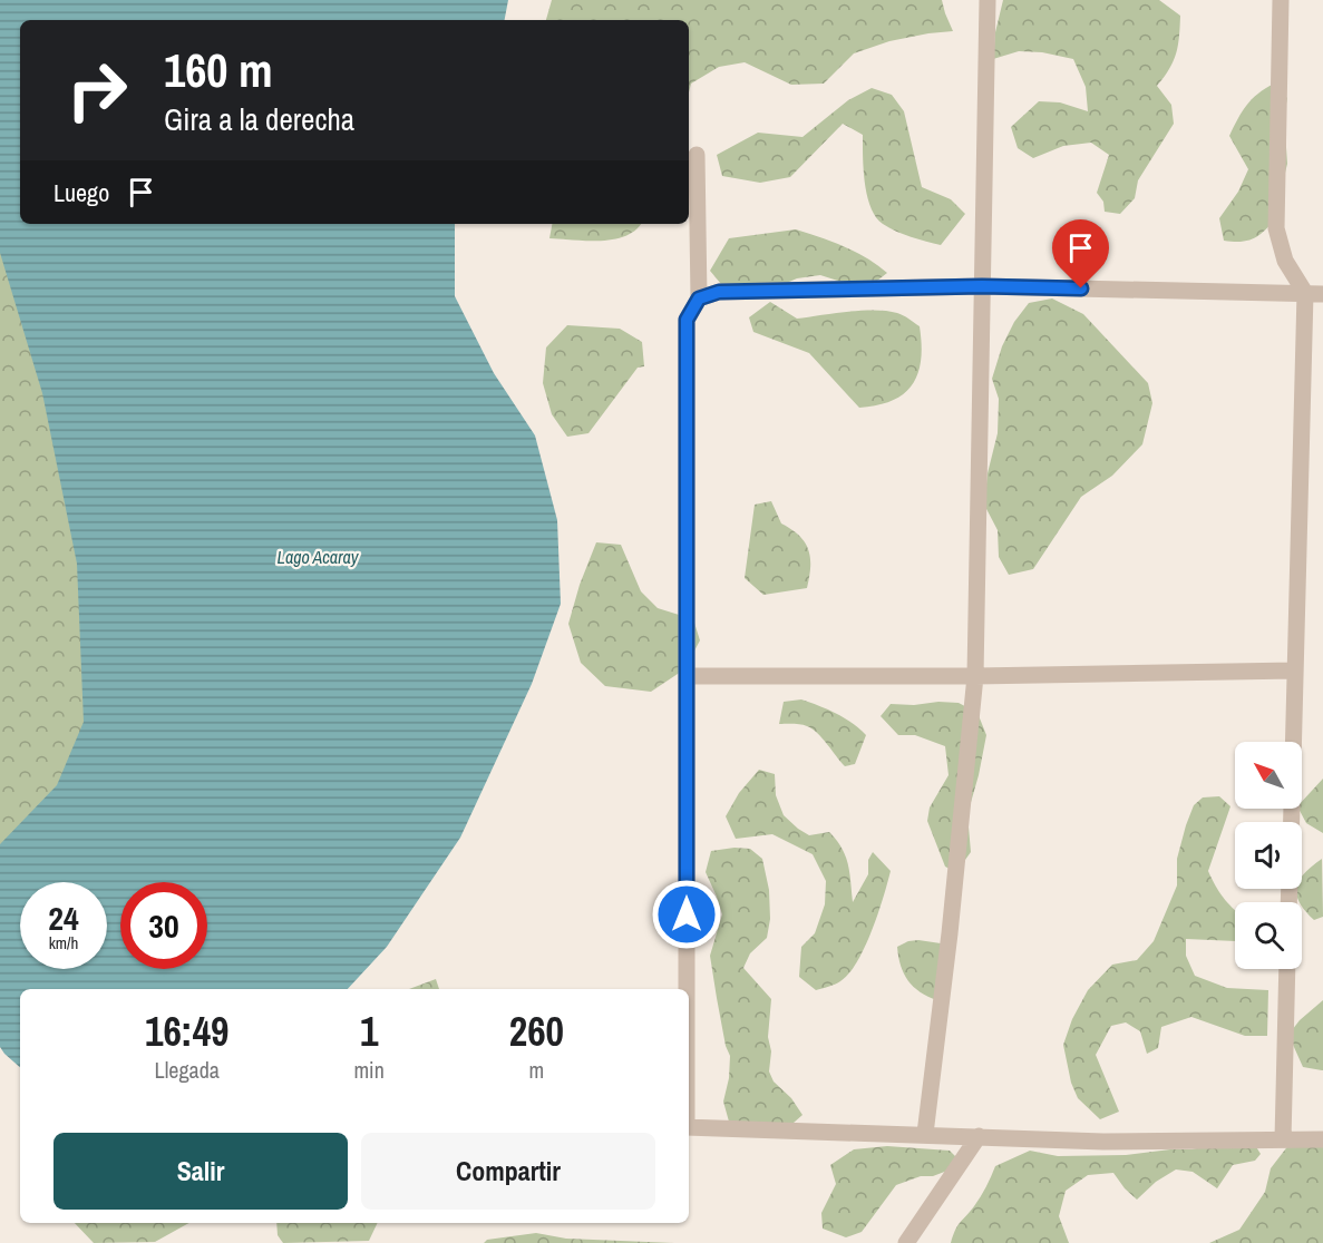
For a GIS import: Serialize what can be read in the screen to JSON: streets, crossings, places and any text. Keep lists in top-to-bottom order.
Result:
{
  "water": ["Lago Acaray"],
  "north": "top left",
  "page": {
    "turn": ["160 m", "Gira a la derecha"],
    "then": "Luego",
    "speed": "24 km/h",
    "limit": "30",
    "eta": [
      "16:49",
      "Llegada",
      "1",
      "min",
      "260",
      "m"
    ],
    "buttons": ["Salir", "Compartir"]
  }
}
